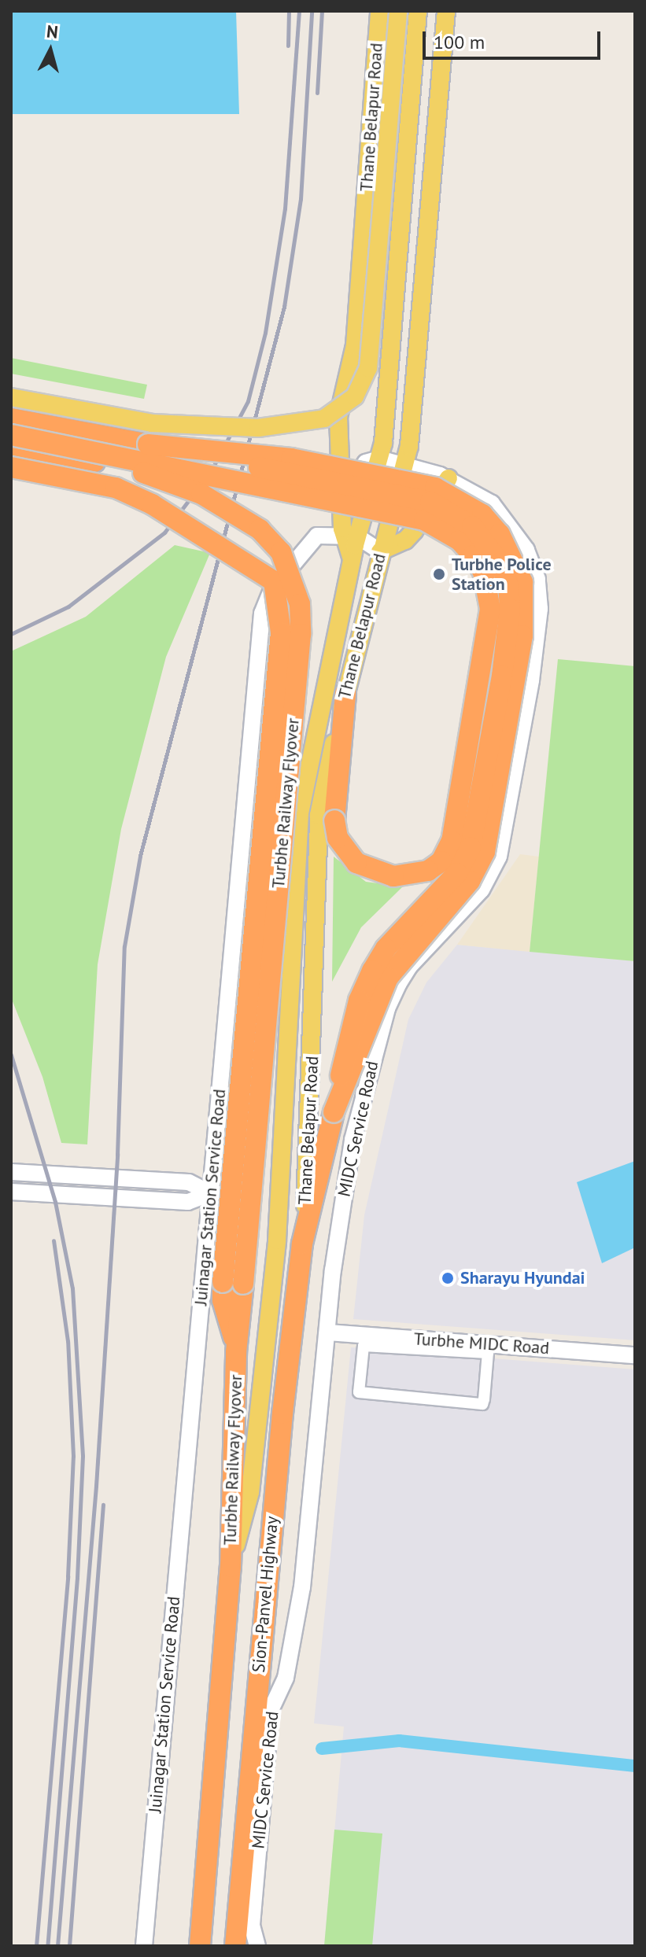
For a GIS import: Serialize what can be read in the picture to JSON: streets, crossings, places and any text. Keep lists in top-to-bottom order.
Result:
{
  "streets": {
    "highway": ["Turbhe Railway Flyover", "Sion-Panvel Highway"],
    "main road": ["Thane Belapur Road"],
    "street": ["MIDC Service Road", "Juinagar Station Service Road", "Turbhe MIDC Road"]
  },
  "crossings": [
    ["Thane Belapur Road", "Turbhe Railway Flyover"],
    ["Thane Belapur Road", "MIDC Service Road"],
    ["Thane Belapur Road", "Juinagar Station Service Road"],
    ["Thane Belapur Road", "Sion-Panvel Highway"],
    ["MIDC Service Road", "Turbhe MIDC Road"],
    ["MIDC Service Road", "Sion-Panvel Highway"]
  ],
  "places": ["Turbhe Police Station", "Sharayu Hyundai"],
  "scale_bar": "100 m",
  "north": "top"
}
